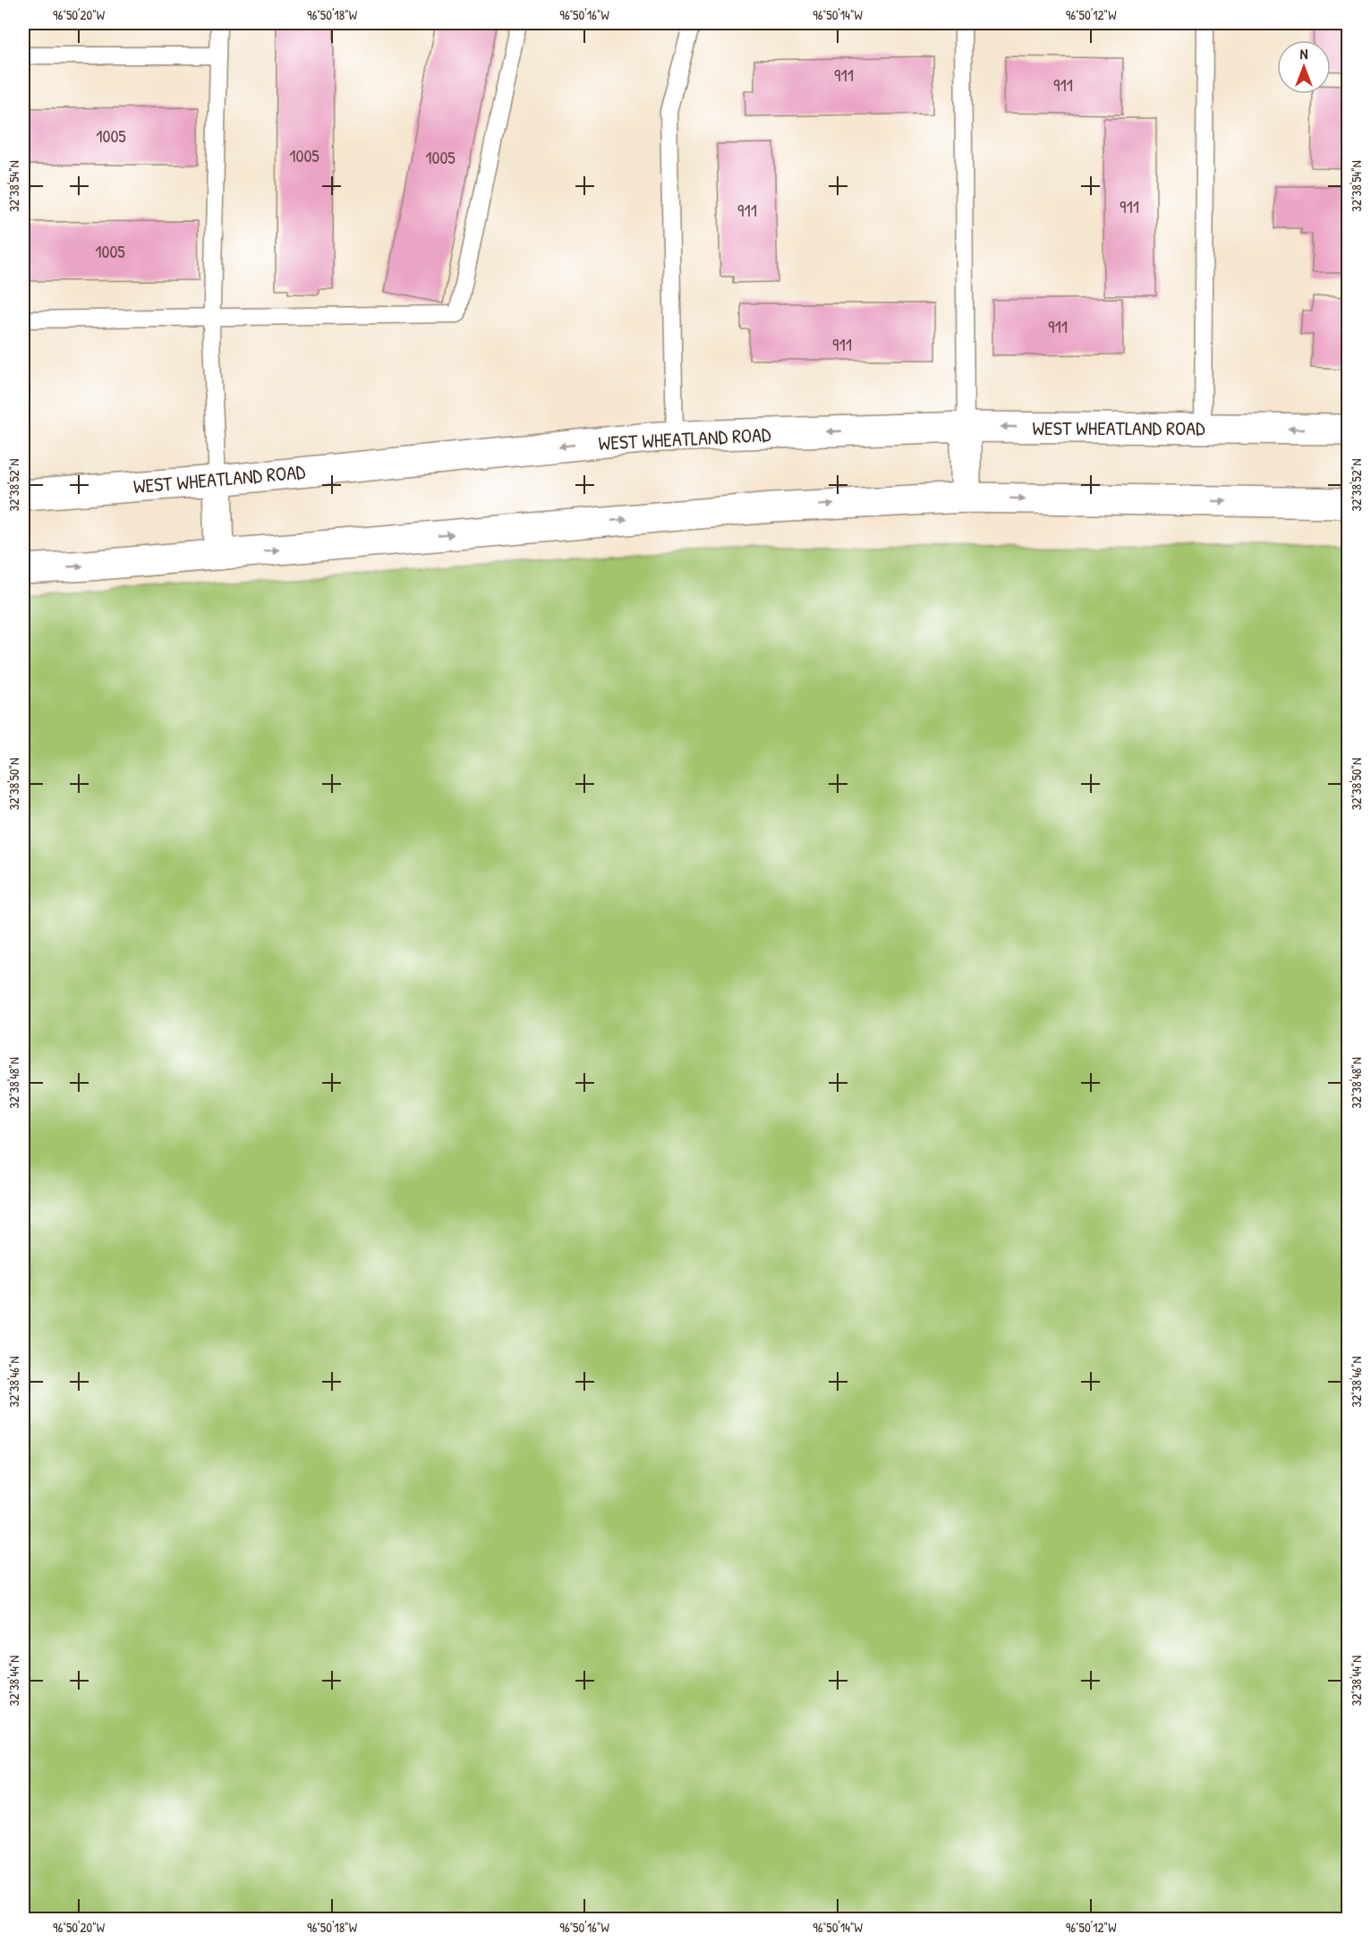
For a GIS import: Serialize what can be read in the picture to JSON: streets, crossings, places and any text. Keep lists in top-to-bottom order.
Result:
{
  "streets": {
    "main road": ["WEST WHEATLAND ROAD"]
  },
  "house_numbers": [
    "911",
    "911",
    "1005",
    "1005",
    "1005",
    "911",
    "911",
    "1005",
    "911",
    "911"
  ],
  "north": "top",
  "coordinates": [
    "96°50'20\"W",
    "96°50'18\"W",
    "96°50'16\"W",
    "96°50'14\"W",
    "96°50'12\"W",
    "32°38'54\"N",
    "32°38'52\"N",
    "32°38'50\"N",
    "32°38'48\"N",
    "32°38'46\"N",
    "32°38'44\"N"
  ]
}
